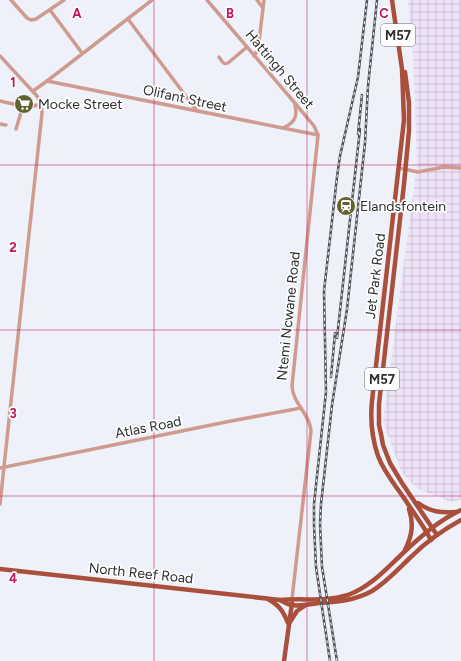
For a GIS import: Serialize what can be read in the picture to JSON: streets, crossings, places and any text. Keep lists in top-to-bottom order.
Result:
{
  "streets": {
    "main road": [
      "M57",
      "Jet Park Road",
      "Ntemi Ncwane Road",
      "North Reef Road"
    ],
    "street": ["Hattingh Street", "Olifant Street", "Atlas Road"]
  },
  "crossings": [
    ["Hattingh Street", "Olifant Street"],
    ["Hattingh Street", "Ntemi Ncwane Road"],
    ["Olifant Street", "Ntemi Ncwane Road"],
    ["Jet Park Road", "North Reef Road"],
    ["Ntemi Ncwane Road", "Atlas Road"],
    ["Ntemi Ncwane Road", "North Reef Road"]
  ],
  "places": {
    "supermarket": ["Mocke Street"],
    "station": ["Elandsfontein"]
  },
  "grid": {
    "columns": ["A", "B", "C"],
    "rows": [
      "1",
      "2",
      "3",
      "4"
    ]
  }
}
